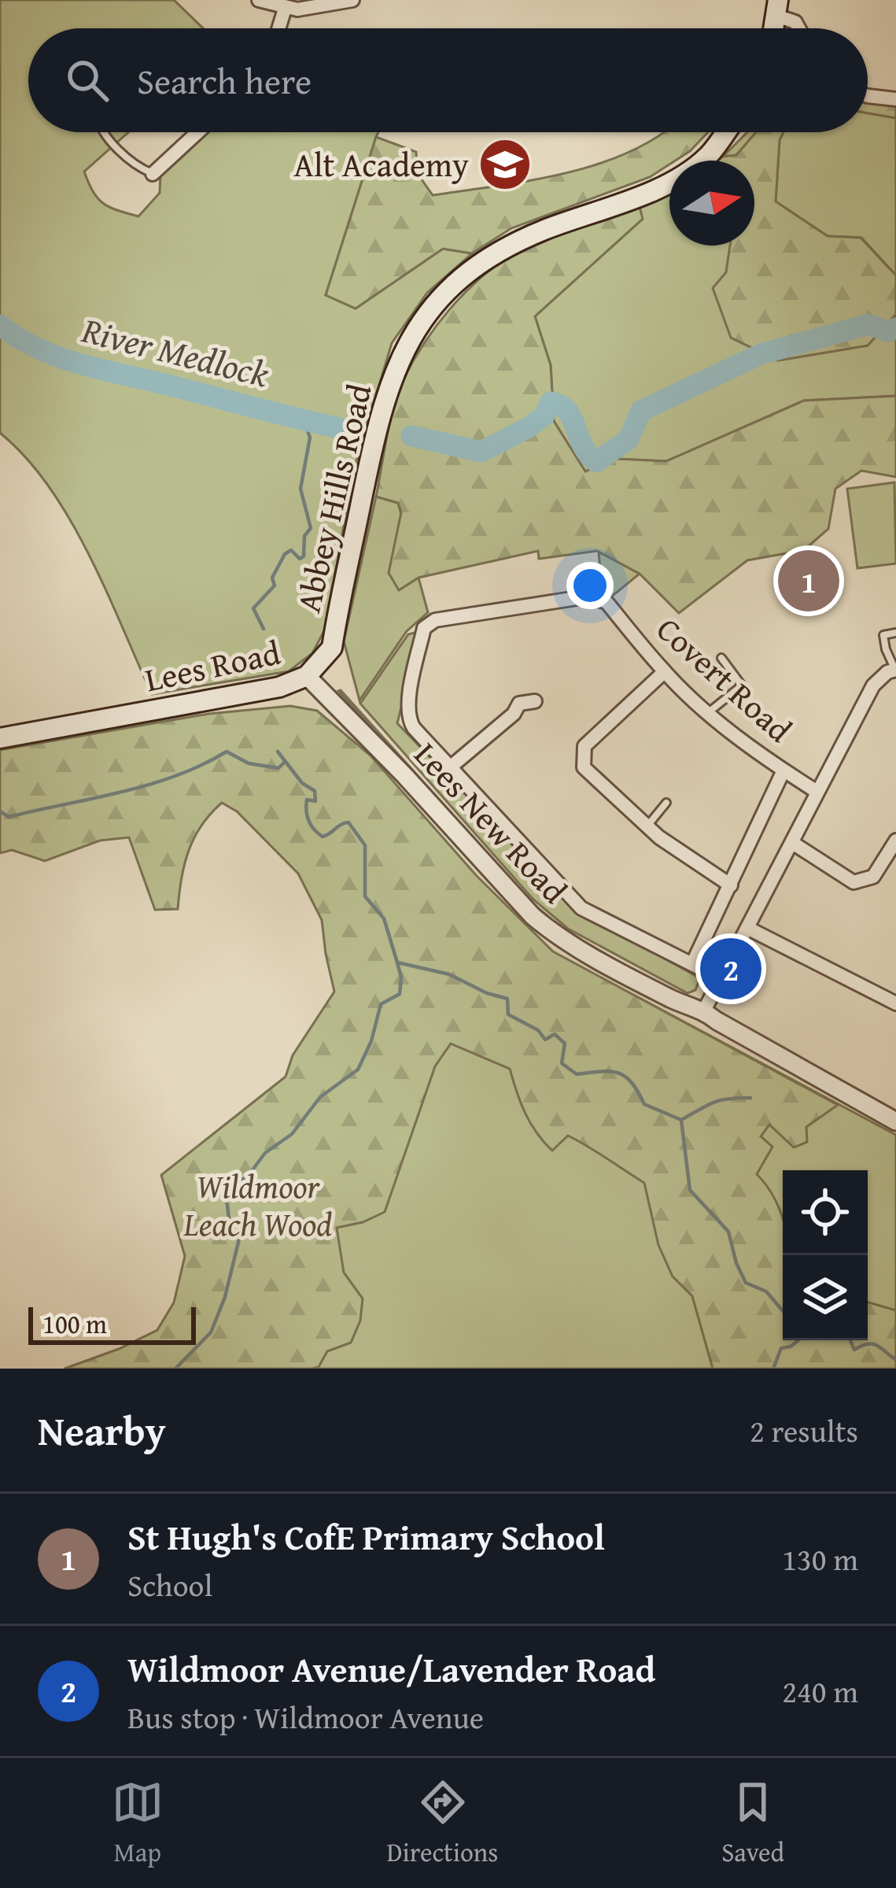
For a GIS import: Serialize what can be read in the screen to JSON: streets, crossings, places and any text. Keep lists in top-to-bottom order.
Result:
{
  "streets": {
    "main road": ["Abbey Hills Road", "Lees Road"],
    "street": ["Covert Road", "Lees New Road"]
  },
  "crossings": [
    ["Abbey Hills Road", "Lees Road"],
    ["Abbey Hills Road", "Lees New Road"],
    ["Lees Road", "Lees New Road"]
  ],
  "water": ["River Medlock"],
  "parks": ["Wildmoor Leach Wood"],
  "places": {
    "school or university": ["Alt Academy"]
  },
  "scale_bar": "100 m",
  "north": "right",
  "page": {
    "search": "Search here",
    "pins": ["1", "2"],
    "scale": "100 m",
    "heading": ["Nearby", "2 results"],
    "list": [
      {
        "mark": "1",
        "name": "St Hugh's CofE Primary School",
        "note": "School",
        "value": "130 m"
      },
      {
        "mark": "2",
        "name": "Wildmoor Avenue/Lavender Road",
        "note": "Bus stop · Wildmoor Avenue",
        "value": "240 m"
      }
    ],
    "nav": ["Map", "Directions", "Saved"]
  }
}
